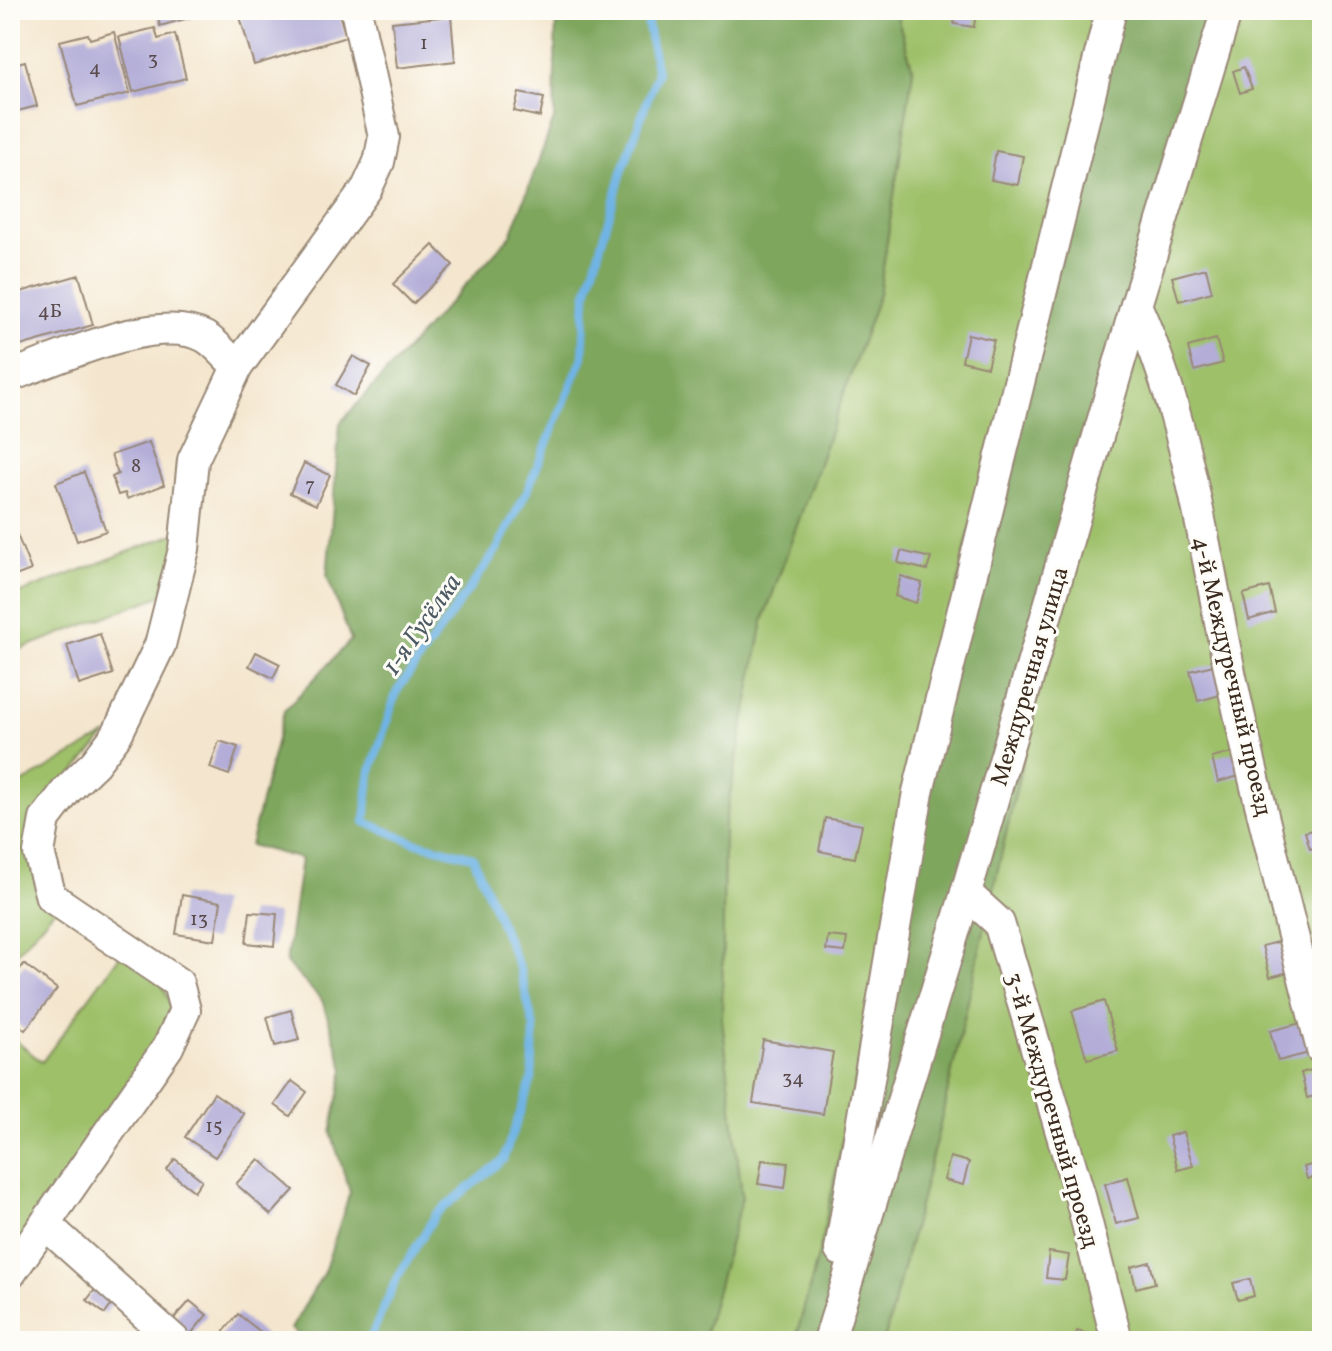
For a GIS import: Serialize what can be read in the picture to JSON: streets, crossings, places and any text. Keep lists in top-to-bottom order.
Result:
{
  "streets": {
    "street": ["Междуречная улица", "4-й Междуречный проезд", "3-й Междуречный проезд"]
  },
  "crossings": [
    ["Междуречная улица", "4-й Междуречный проезд"],
    ["Междуречная улица", "3-й Междуречный проезд"]
  ],
  "water": ["1-я Гусёлка"],
  "house_numbers": [
    "1",
    "3",
    "4",
    "4Б",
    "8",
    "7",
    "13",
    "34",
    "15"
  ]
}
